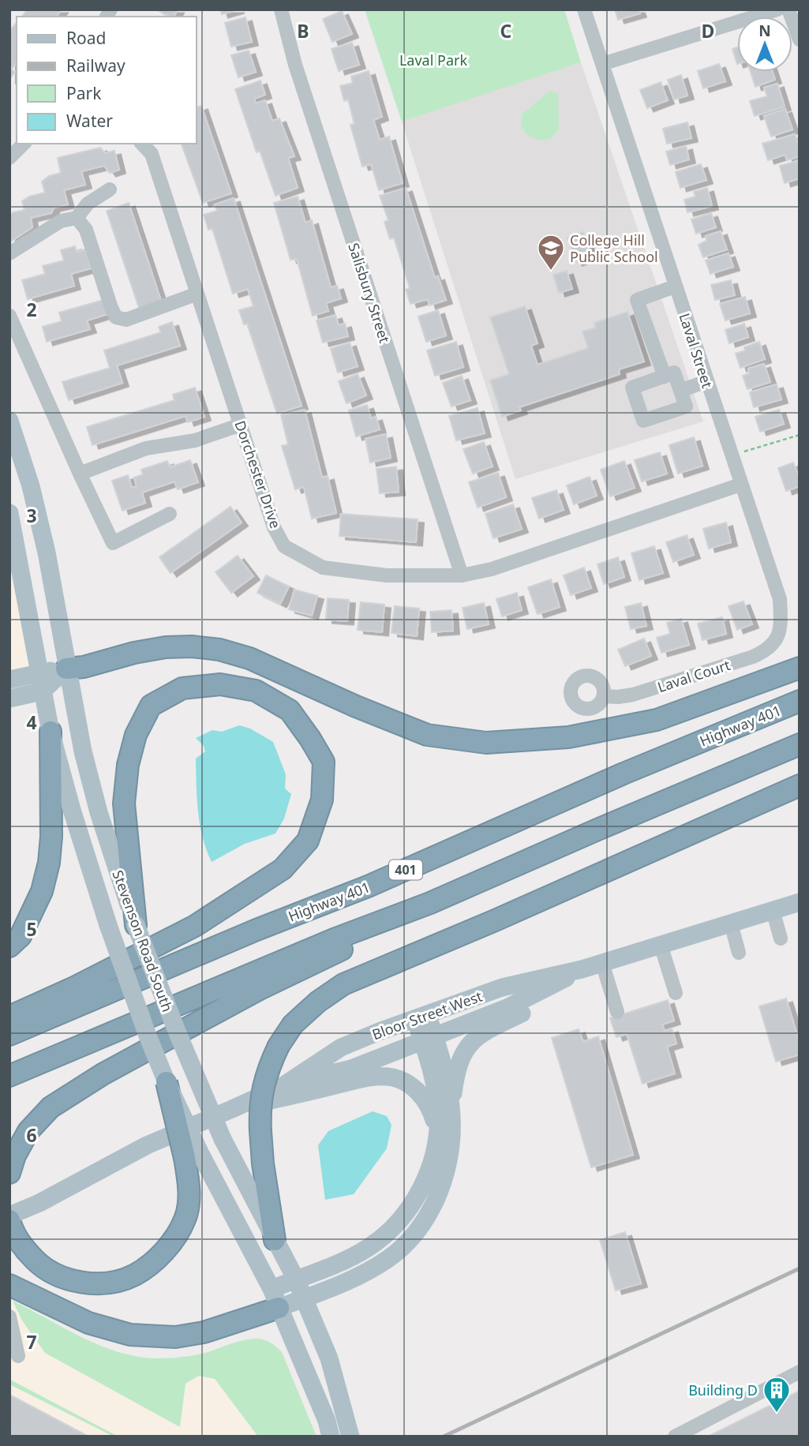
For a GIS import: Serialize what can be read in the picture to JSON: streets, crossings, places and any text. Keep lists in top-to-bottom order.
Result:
{
  "streets": {
    "highway": ["Highway 401", "401"],
    "main road": ["Stevenson Road South", "Bloor Street West"],
    "street": [
      "Salisbury Street",
      "Laval Street",
      "Dorchester Drive",
      "Laval Court"
    ]
  },
  "crossings": [
    ["Salisbury Street", "Dorchester Drive"],
    ["Laval Street", "Dorchester Drive"],
    ["Laval Street", "Laval Court"]
  ],
  "parks": ["Laval Park"],
  "places": {
    "school or university": ["College Hill Public School"],
    "building": ["Building D"]
  },
  "legend": [
    "Road",
    "Railway",
    "Park",
    "Water"
  ],
  "north": "top",
  "grid": {
    "columns": ["B", "C", "D"],
    "rows": [
      "2",
      "3",
      "4",
      "5",
      "6",
      "7"
    ]
  }
}
